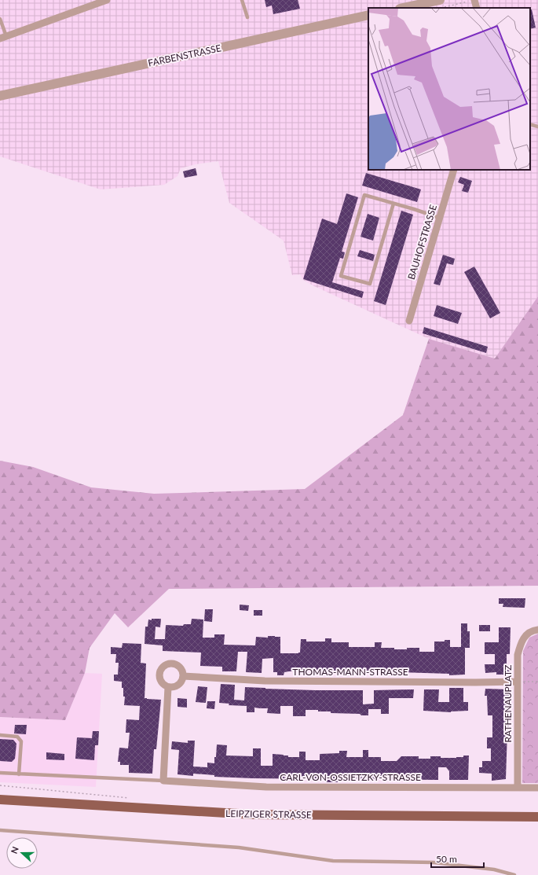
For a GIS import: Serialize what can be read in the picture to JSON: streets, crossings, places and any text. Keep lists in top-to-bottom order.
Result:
{
  "streets": {
    "main road": ["LEIPZIGER STRASSE"],
    "street": [
      "FARBENSTRASSE",
      "BAUHOFSTRASSE",
      "THOMAS-MANN-STRASSE",
      "RATHENAUPLATZ",
      "CARL-VON-OSSIETZKY-STRASSE"
    ]
  },
  "crossings": [
    ["THOMAS-MANN-STRASSE", "RATHENAUPLATZ"],
    ["RATHENAUPLATZ", "CARL-VON-OSSIETZKY-STRASSE"]
  ],
  "scale_bar": "50 m",
  "north": "left"
}
